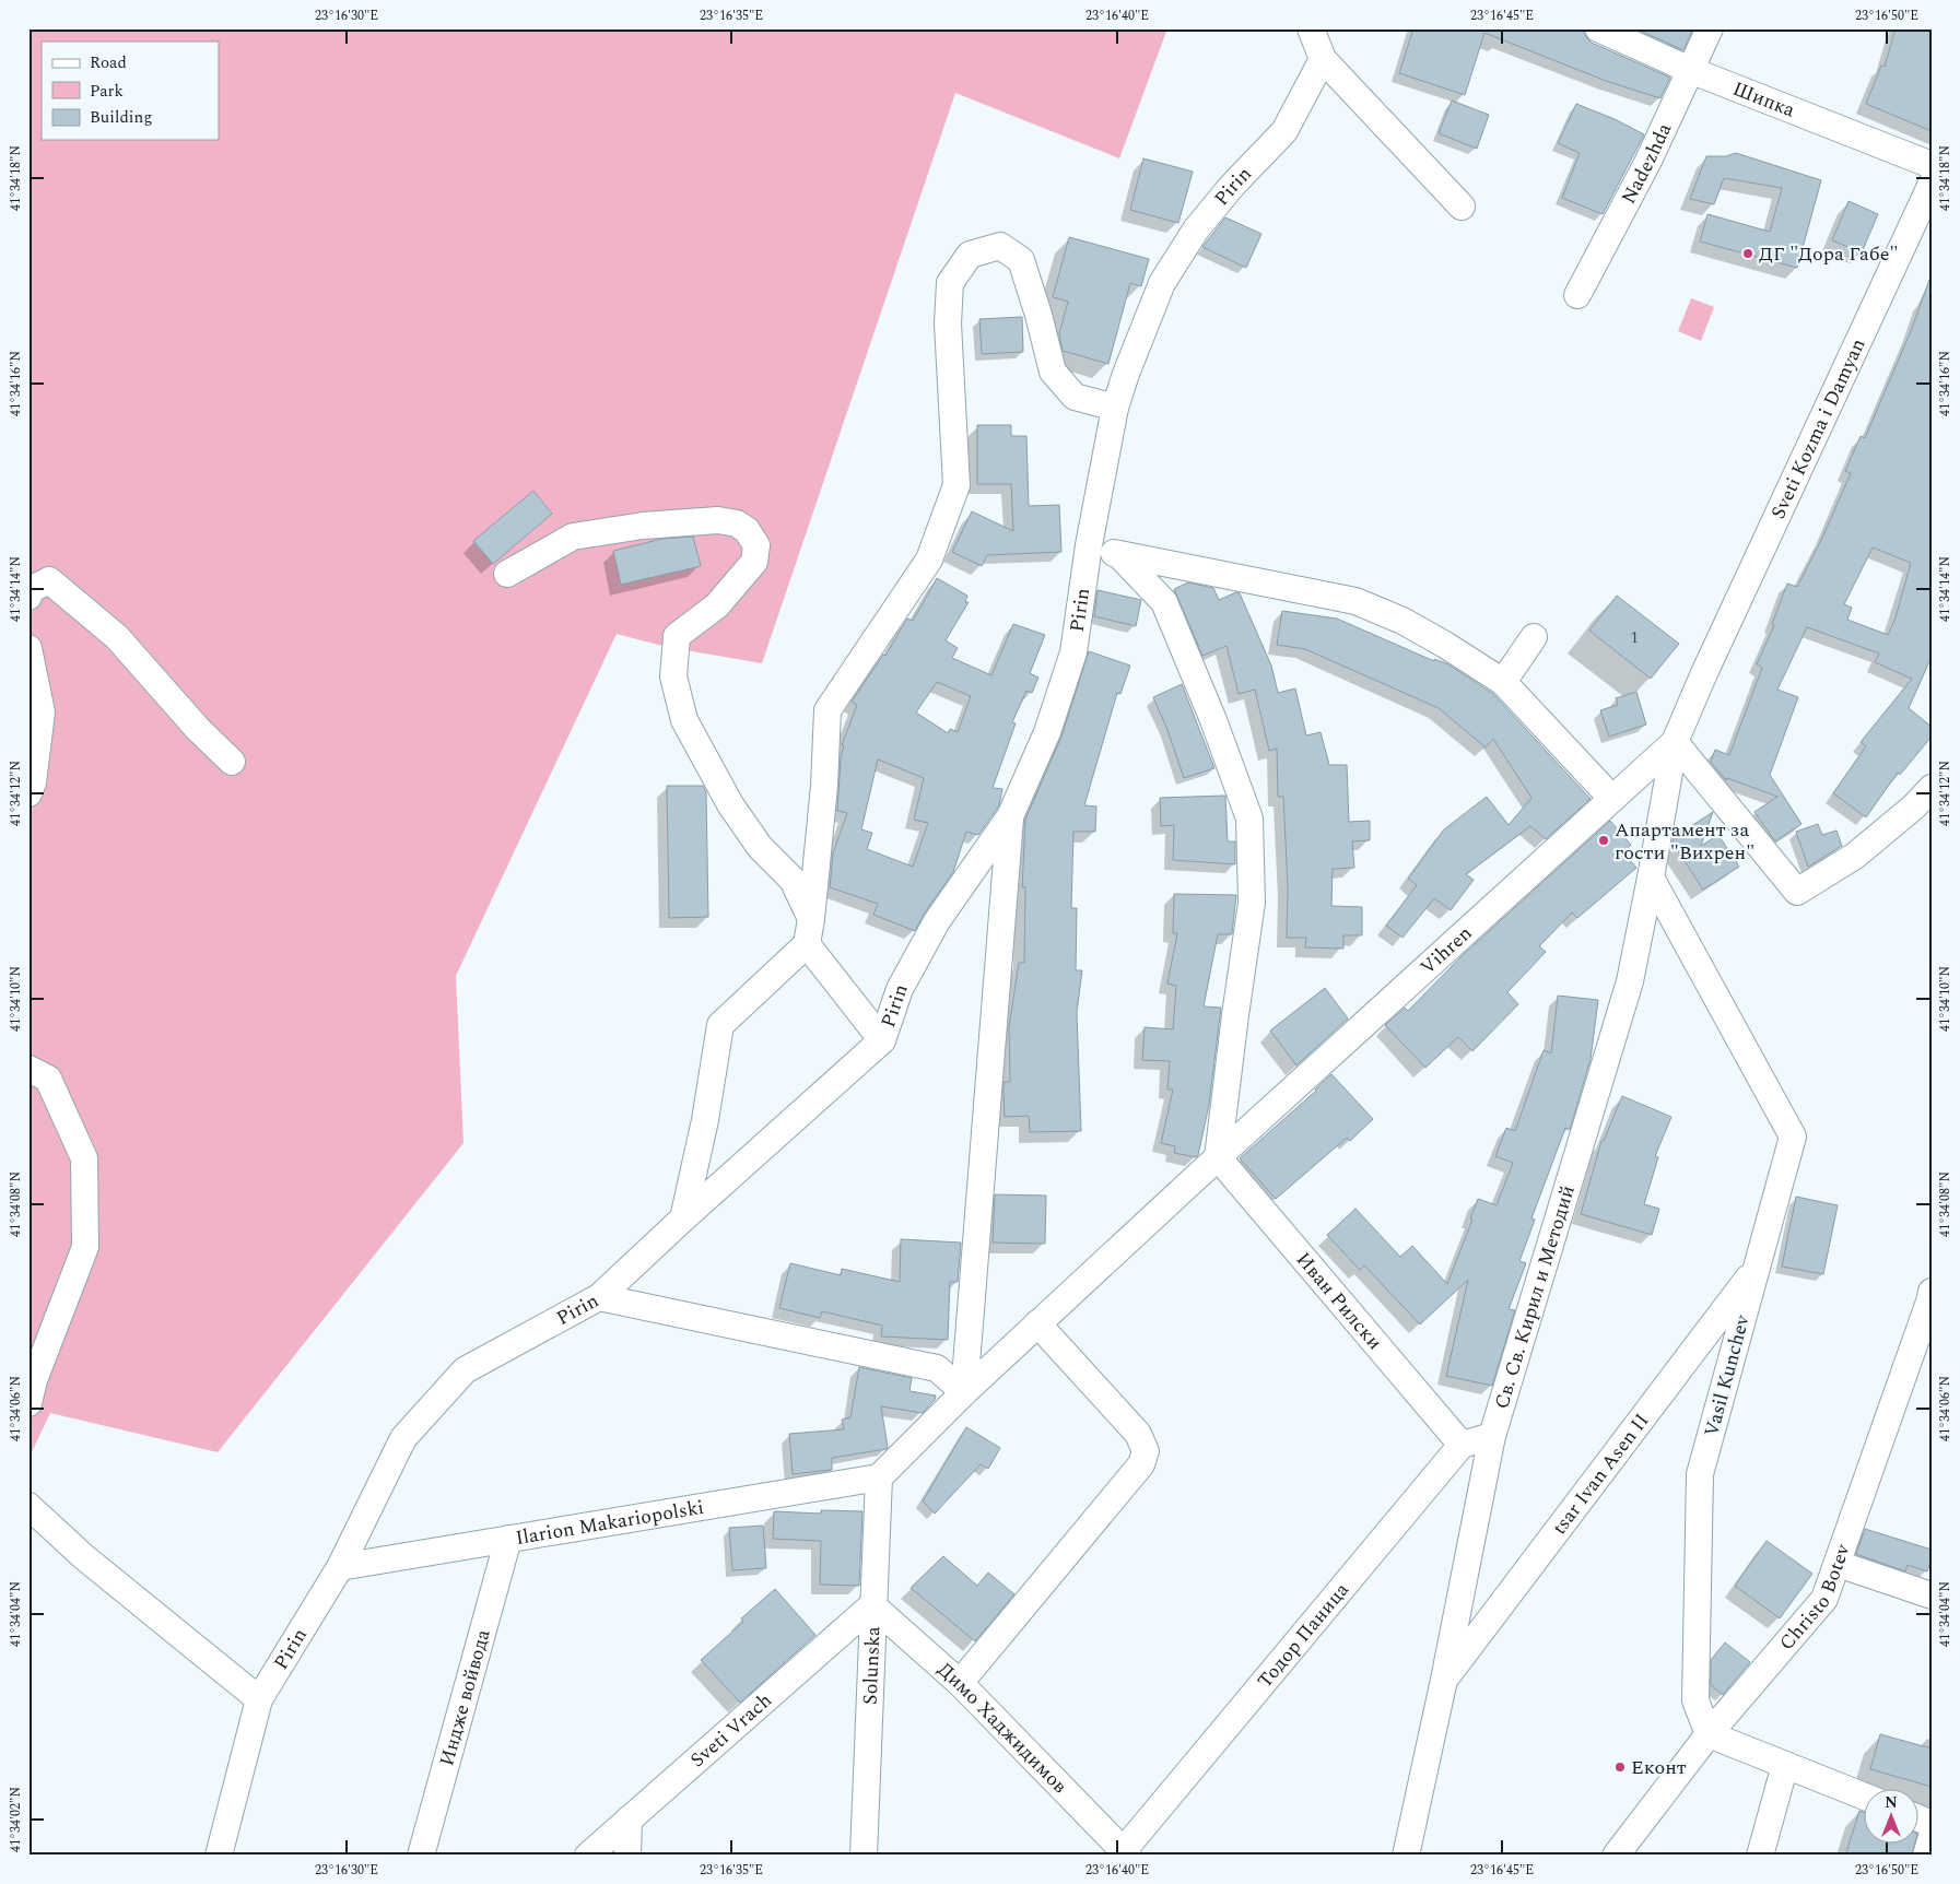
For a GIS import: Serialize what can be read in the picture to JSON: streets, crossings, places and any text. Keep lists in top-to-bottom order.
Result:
{
  "streets": {
    "street": [
      "Шипка",
      "Nadezhda",
      "Pirin",
      "Sveti Kozma i Damyan",
      "Vihren",
      "Св. Св. Кирил и Методий",
      "Иван Рилски",
      "Vasil Kunchev",
      "tsar Ivan Asen II",
      "Ilarion Makariopolski",
      "Christo Botev",
      "Тодор Паница",
      "Solunska",
      "Индже войвода",
      "Димо Хаджидимов",
      "Sveti Vrach"
    ]
  },
  "crossings": [
    ["Шипка", "Nadezhda"],
    ["Pirin", "Ilarion Makariopolski"],
    ["Sveti Kozma i Damyan", "Vihren"],
    ["Sveti Kozma i Damyan", "Св. Св. Кирил и Методий"],
    ["Vihren", "Св. Св. Кирил и Методий"],
    ["Vihren", "Иван Рилски"],
    ["Vihren", "Ilarion Makariopolski"],
    ["Vihren", "Solunska"],
    ["Св. Св. Кирил и Методий", "Vasil Kunchev"],
    ["Св. Св. Кирил и Методий", "tsar Ivan Asen II"],
    ["Иван Рилски", "Тодор Паница"],
    ["Vasil Kunchev", "tsar Ivan Asen II"],
    ["Vasil Kunchev", "Christo Botev"],
    ["Ilarion Makariopolski", "Solunska"],
    ["Ilarion Makariopolski", "Индже войвода"],
    ["Тодор Паница", "Димо Хаджидимов"],
    ["Solunska", "Димо Хаджидимов"],
    ["Solunska", "Sveti Vrach"],
    ["Димо Хаджидимов", "Sveti Vrach"]
  ],
  "places": ["ДГ \"Дора Габе\"", "Апартамент за гости \"Вихрен\"", "Еконт"],
  "house_numbers": ["1"],
  "legend": ["Road", "Park", "Building"],
  "north": "top",
  "coordinates": [
    "23°16'30\"E",
    "23°16'35\"E",
    "23°16'40\"E",
    "23°16'45\"E",
    "23°16'50\"E",
    "41°34'18\"N",
    "41°34'16\"N",
    "41°34'14\"N",
    "41°34'12\"N",
    "41°34'10\"N",
    "41°34'08\"N",
    "41°34'06\"N",
    "41°34'04\"N",
    "41°34'02\"N"
  ]
}
